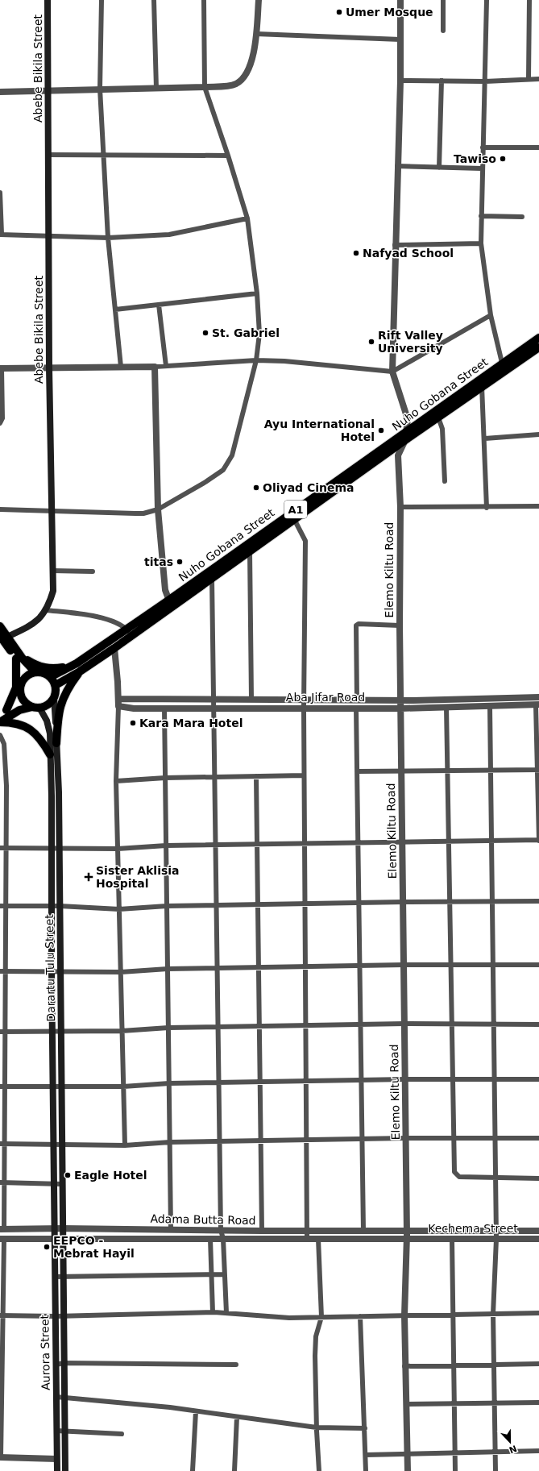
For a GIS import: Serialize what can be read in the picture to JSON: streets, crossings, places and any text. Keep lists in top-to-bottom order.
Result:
{
  "streets": {
    "main road": [
      "Abebe Bikila Street",
      "Nuho Gobana Street",
      "A1",
      "Darartu Tulu Street",
      "Aurora Street"
    ],
    "street": [
      "Elemo Kiltu Road",
      "Aba Jifar Road",
      "Adama Butta Road",
      "Kechema Street"
    ]
  },
  "crossings": [
    ["Nuho Gobana Street", "Elemo Kiltu Road"],
    ["Nuho Gobana Street", "Darartu Tulu Street"],
    ["Elemo Kiltu Road", "Aba Jifar Road"],
    ["Elemo Kiltu Road", "Adama Butta Road"],
    ["Elemo Kiltu Road", "Kechema Street"],
    ["Darartu Tulu Street", "Adama Butta Road"],
    ["Darartu Tulu Street", "Aurora Street"],
    ["Adama Butta Road", "Kechema Street"],
    ["Adama Butta Road", "Aurora Street"]
  ],
  "places": {
    "other": [
      "Umer Mosque",
      "Tawiso",
      "Nafyad School",
      "St. Gabriel",
      "Rift Valley University",
      "Ayu International Hotel",
      "Oliyad Cinema",
      "titas",
      "Kara Mara Hotel",
      "Eagle Hotel",
      "EEPCO - Mebrat Hayil"
    ],
    "health": ["Sister Aklisia Hospital"]
  },
  "north": "bottom"
}
